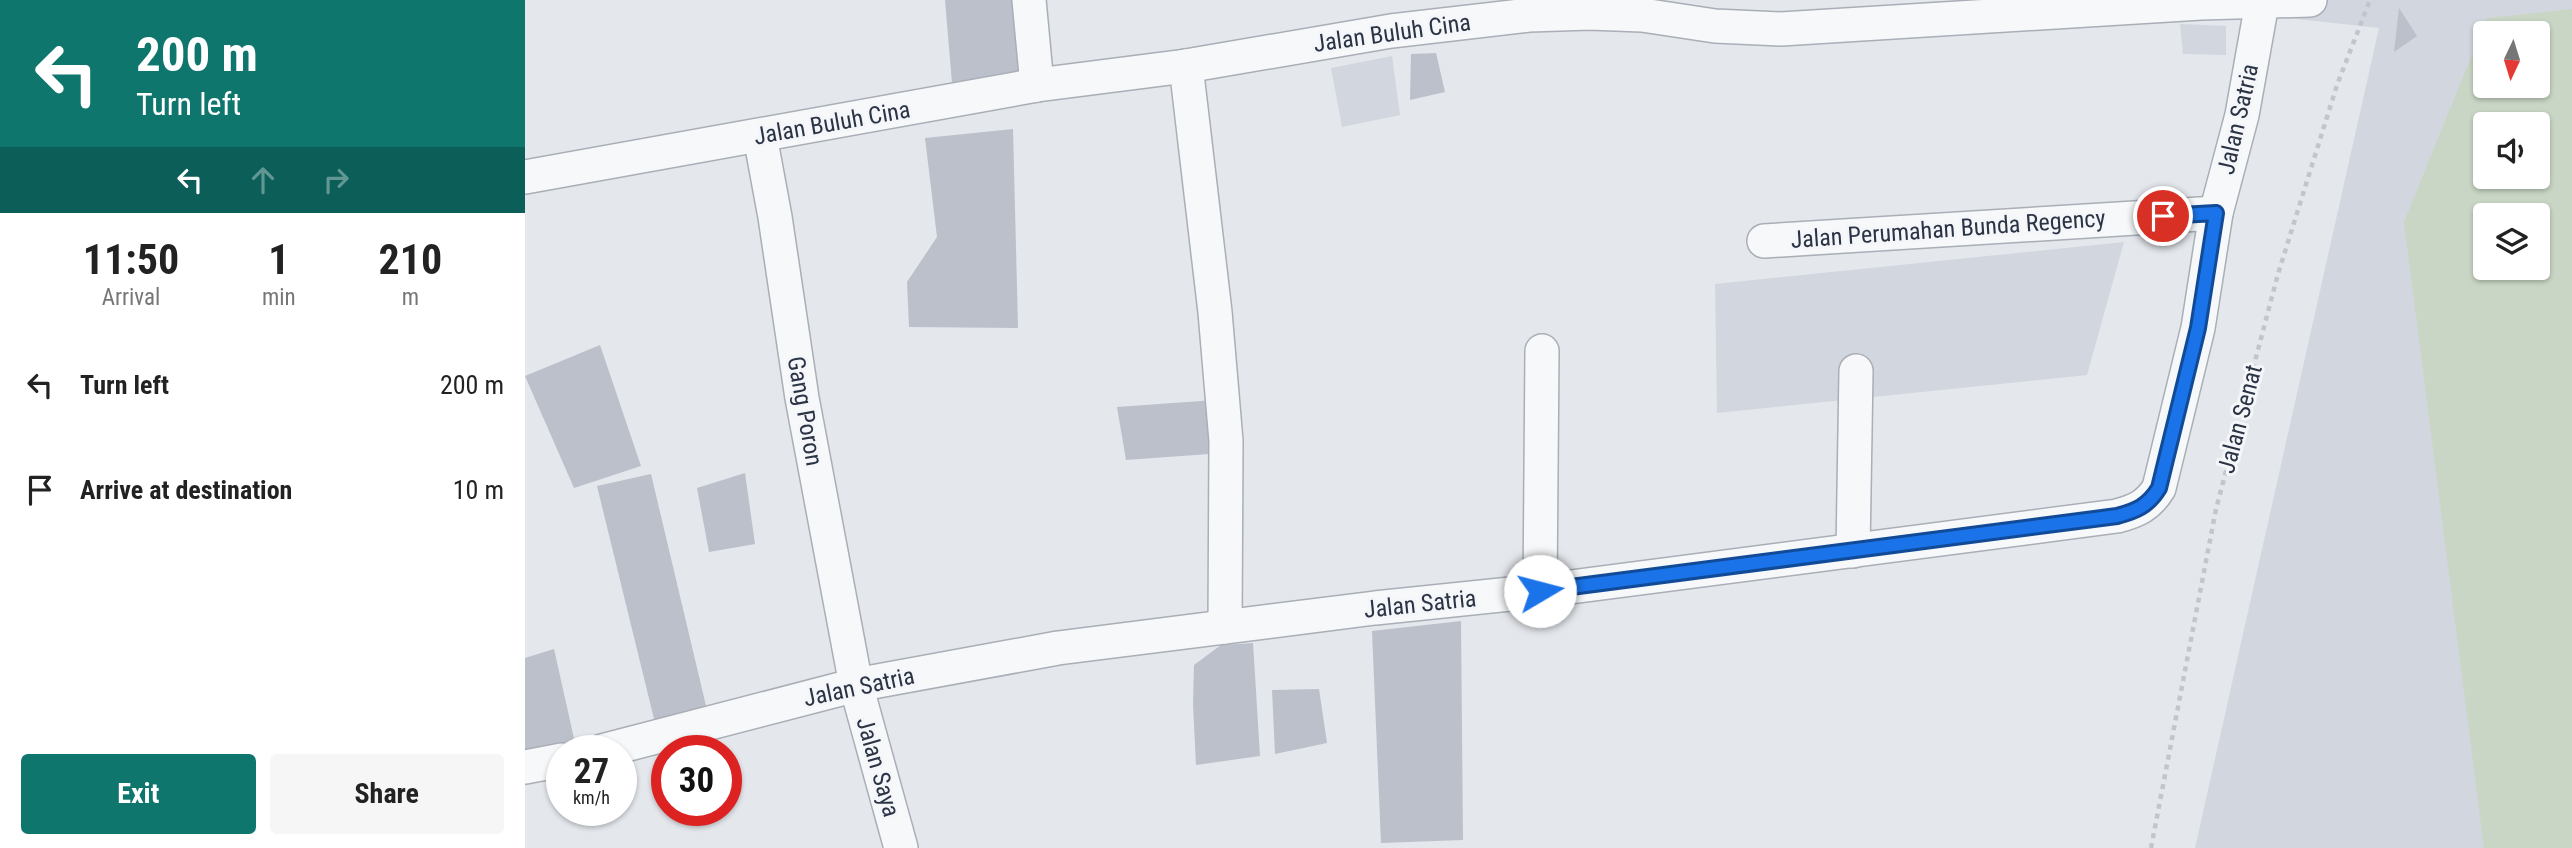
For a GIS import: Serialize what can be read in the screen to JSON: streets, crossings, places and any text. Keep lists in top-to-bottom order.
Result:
{
  "streets": {
    "street": [
      "Jalan Buluh Cina",
      "Jalan Satria",
      "Jalan Perumahan Bunda Regency",
      "Gang Poron",
      "Jalan Saya"
    ],
    "path": ["Jalan Senat"]
  },
  "crossings": [
    ["Jalan Buluh Cina", "Jalan Satria"],
    ["Jalan Buluh Cina", "Gang Poron"],
    ["Jalan Satria", "Jalan Perumahan Bunda Regency"],
    ["Jalan Satria", "Gang Poron"],
    ["Jalan Satria", "Jalan Saya"],
    ["Gang Poron", "Jalan Saya"]
  ],
  "north": "bottom",
  "page": {
    "turn": ["200 m", "Turn left"],
    "eta": [
      "11:50",
      "Arrival",
      "1",
      "min",
      "210",
      "m"
    ],
    "list": [
      {
        "name": "Turn left",
        "value": "200 m"
      },
      {
        "name": "Arrive at destination",
        "value": "10 m"
      }
    ],
    "speed": "27 km/h",
    "limit": "30",
    "buttons": ["Exit", "Share"]
  }
}
